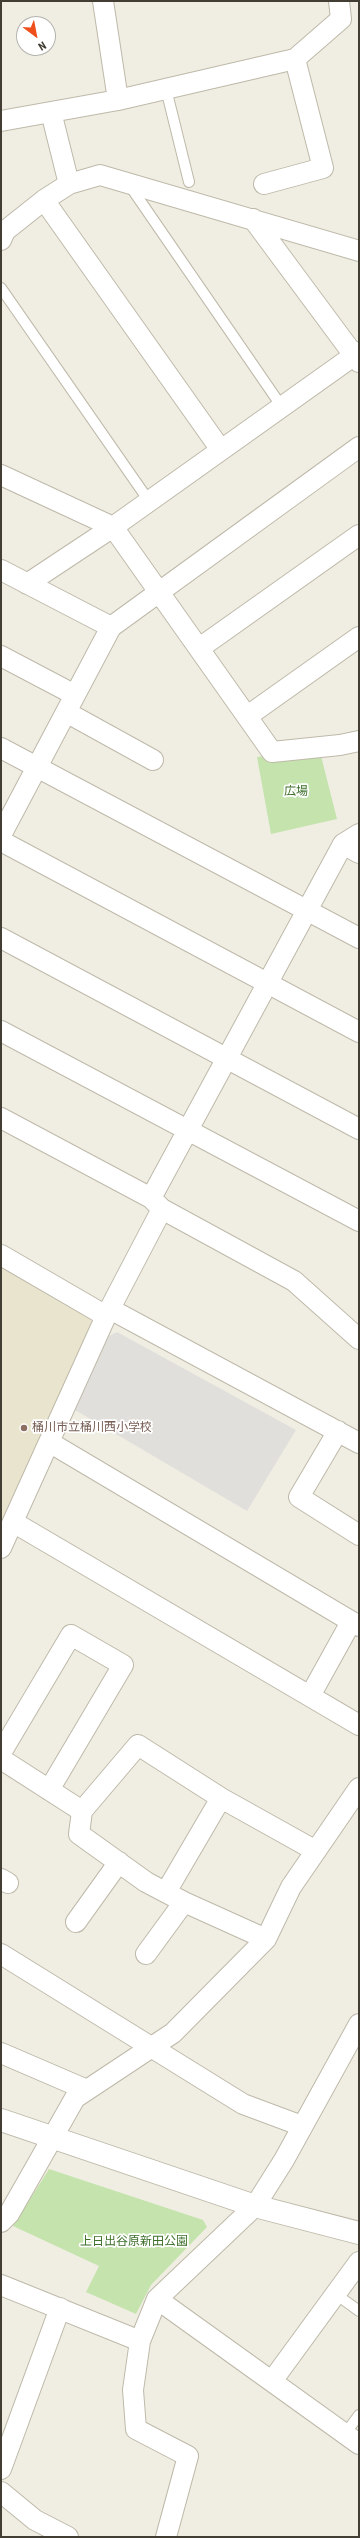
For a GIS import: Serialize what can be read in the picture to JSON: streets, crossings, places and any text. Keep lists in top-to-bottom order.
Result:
{
  "parks": ["広場", "上日出谷原新田公園"],
  "places": ["桶川市立桶川西小学校"],
  "north": "bottom right"
}
